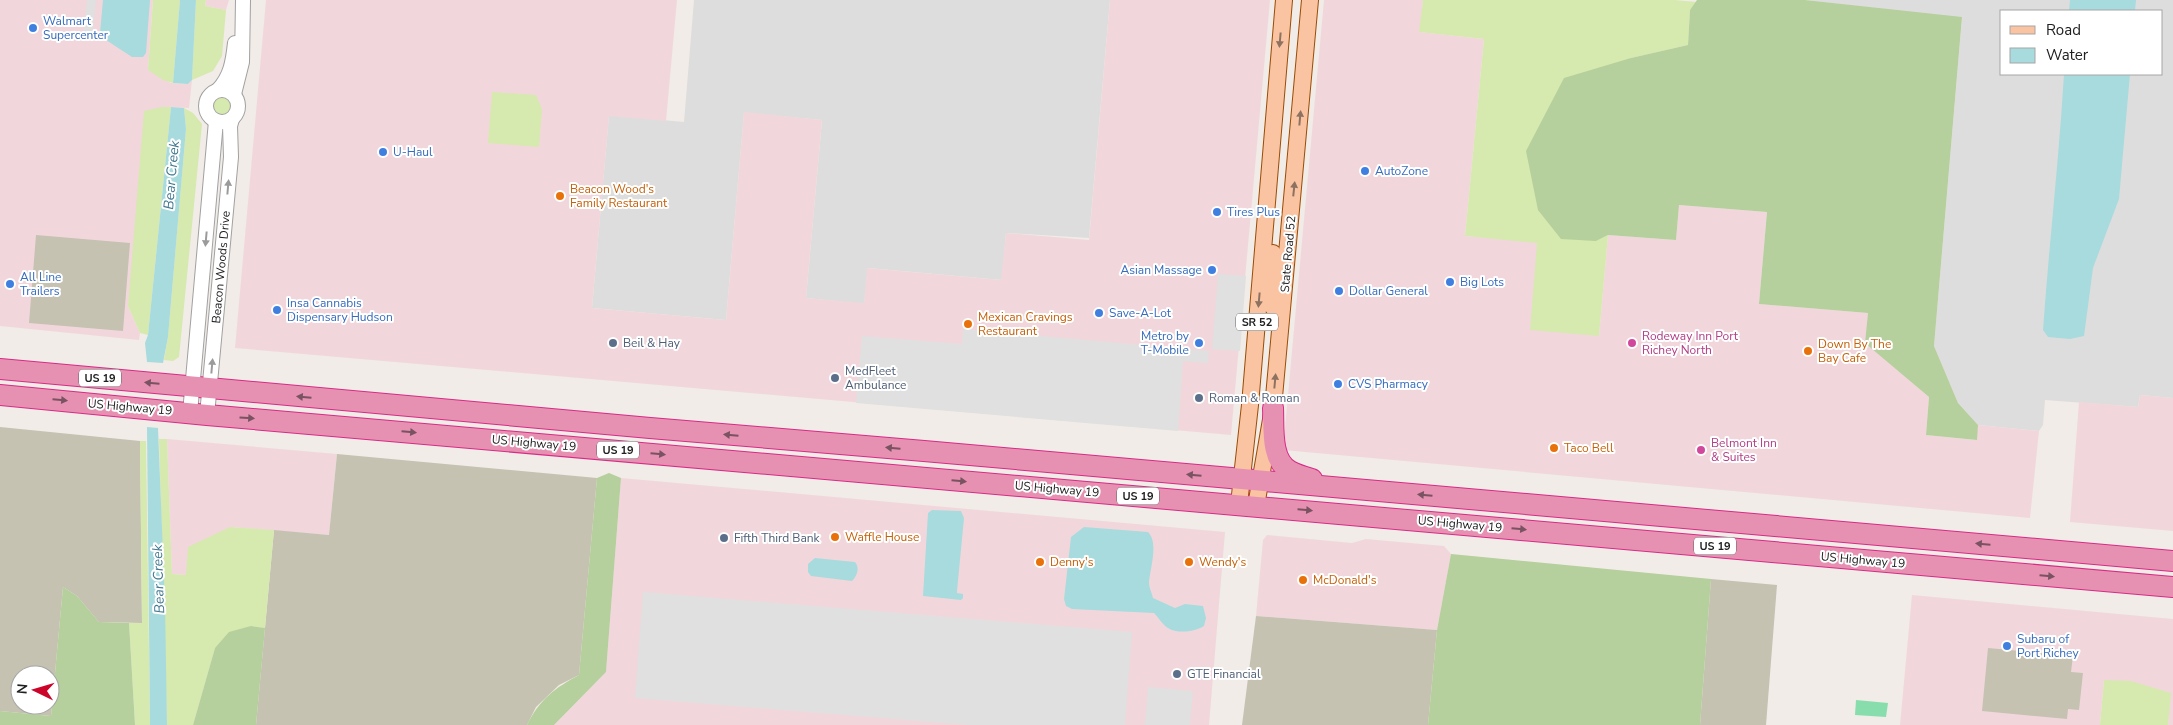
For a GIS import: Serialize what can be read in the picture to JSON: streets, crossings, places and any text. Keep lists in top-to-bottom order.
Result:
{
  "streets": {
    "highway": ["US 19", "US Highway 19"],
    "main road": ["State Road 52", "SR 52"],
    "street": ["Beacon Woods Drive"]
  },
  "crossings": [
    ["State Road 52", "US Highway 19"],
    ["Beacon Woods Drive", "US Highway 19"]
  ],
  "water": ["Bear Creek"],
  "places": [
    "Walmart Supercenter",
    "U-Haul",
    "AutoZone",
    "Beacon Wood's Family Restaurant",
    "Tires Plus",
    "Asian Massage",
    "Big Lots",
    "All Line Trailers",
    "Dollar General",
    "Insa Cannabis Dispensary Hudson",
    "Save-A-Lot",
    "Mexican Cravings Restaurant",
    "Beil & Hay",
    "Metro by T-Mobile",
    "Rodeway Inn Port Richey North",
    "Down By The Bay Cafe",
    "MedFleet Ambulance",
    "CVS Pharmacy",
    "Roman & Roman",
    "Taco Bell",
    "Belmont Inn & Suites",
    "Waffle House",
    "Fifth Third Bank",
    "Denny's",
    "Wendy's",
    "McDonald's",
    "Subaru of Port Richey",
    "GTE Financial"
  ],
  "legend": ["Road", "Water"],
  "north": "left"
}
